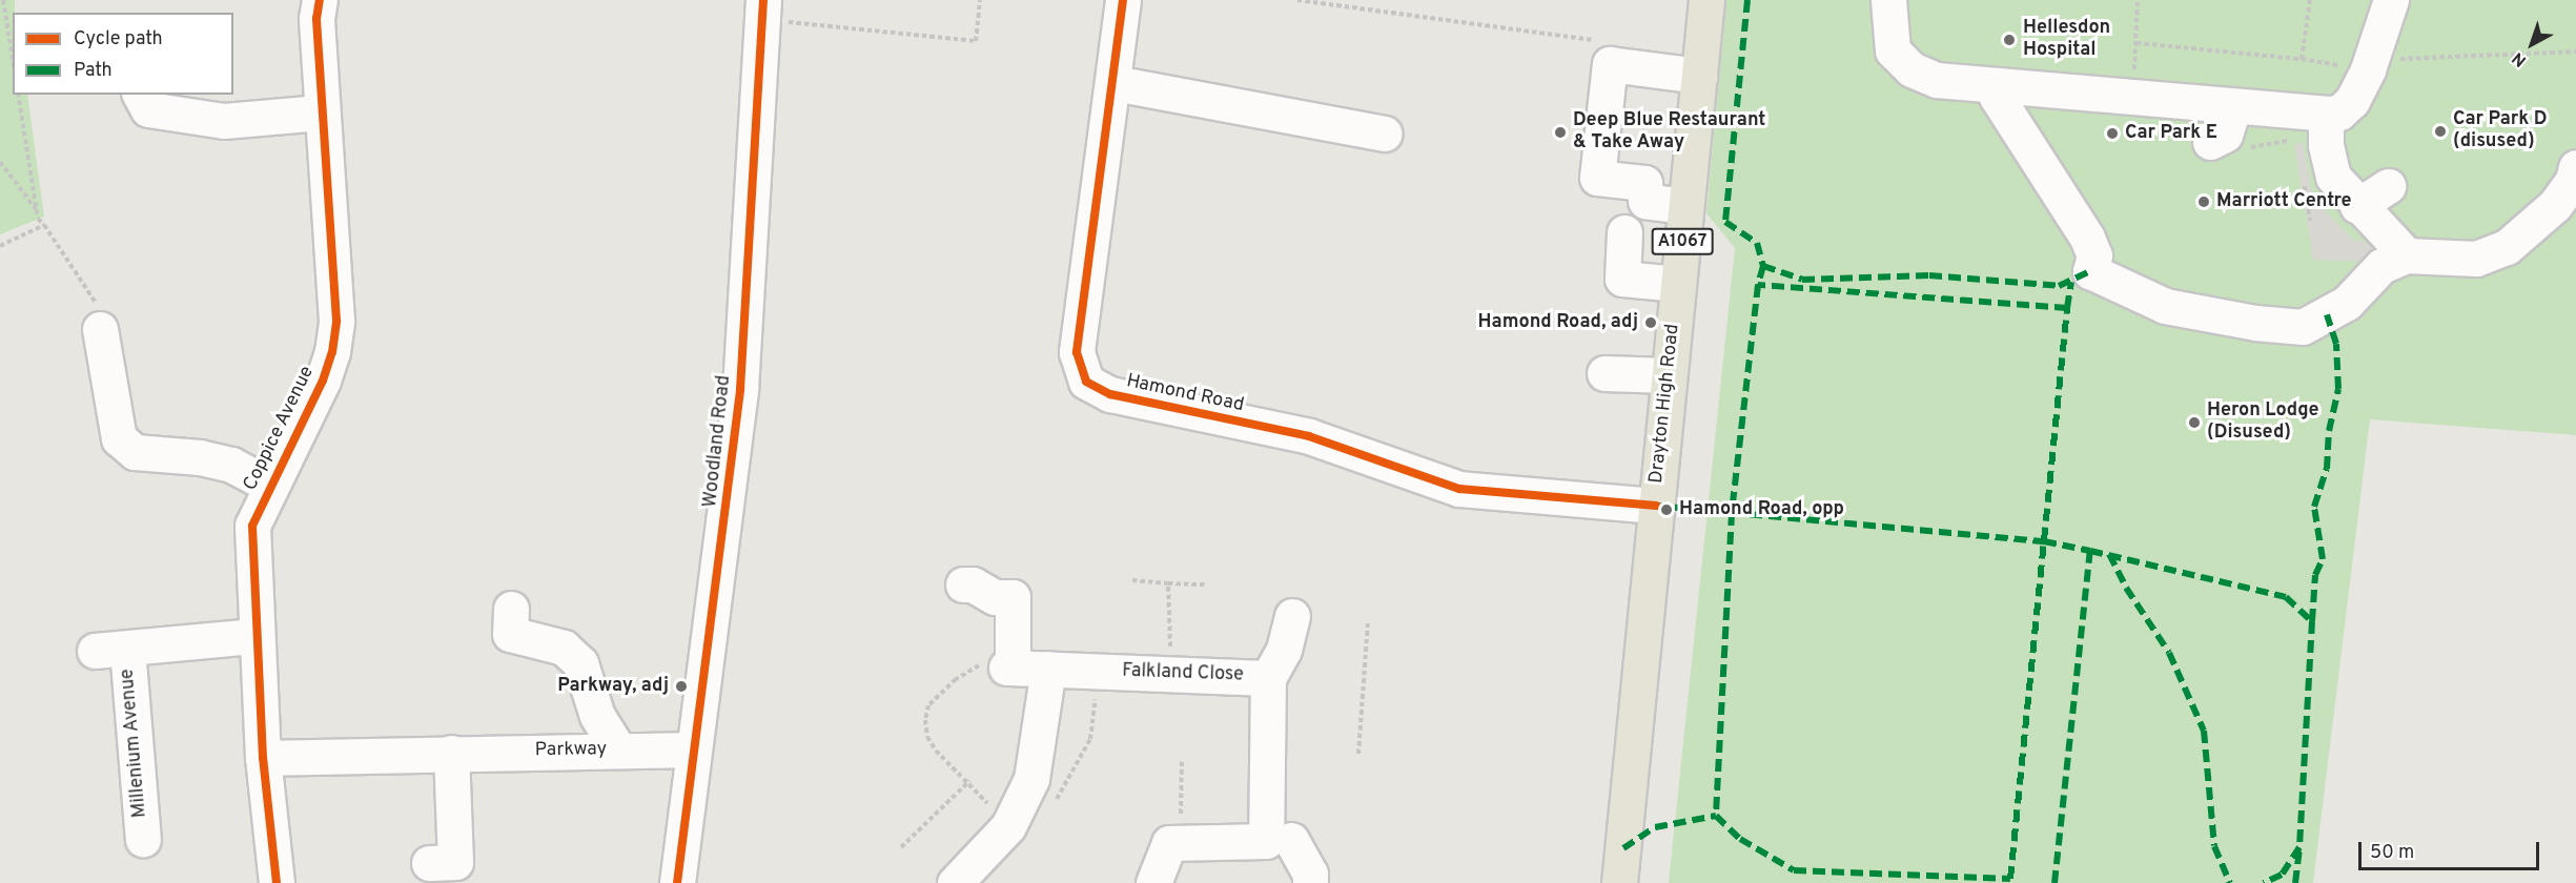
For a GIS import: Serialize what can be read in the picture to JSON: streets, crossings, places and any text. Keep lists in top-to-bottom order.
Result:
{
  "streets": {
    "main road": ["A1067", "Drayton High Road"],
    "street": [
      "Hamond Road",
      "Coppice Avenue",
      "Woodland Road",
      "Falkland Close",
      "Millenium Avenue",
      "Parkway"
    ]
  },
  "crossings": [
    ["Hamond Road", "Drayton High Road"],
    ["Coppice Avenue", "Millenium Avenue"],
    ["Coppice Avenue", "Parkway"],
    ["Woodland Road", "Parkway"]
  ],
  "places": [
    "Hellesdon Hospital",
    "Car Park D (disused)",
    "Deep Blue Restaurant & Take Away",
    "Car Park E",
    "Marriott Centre",
    "Hamond Road, adj",
    "Heron Lodge (Disused)",
    "Hamond Road, opp",
    "Parkway, adj"
  ],
  "legend": ["Cycle path", "Path"],
  "scale_bar": "50 m",
  "north": "bottom left"
}
